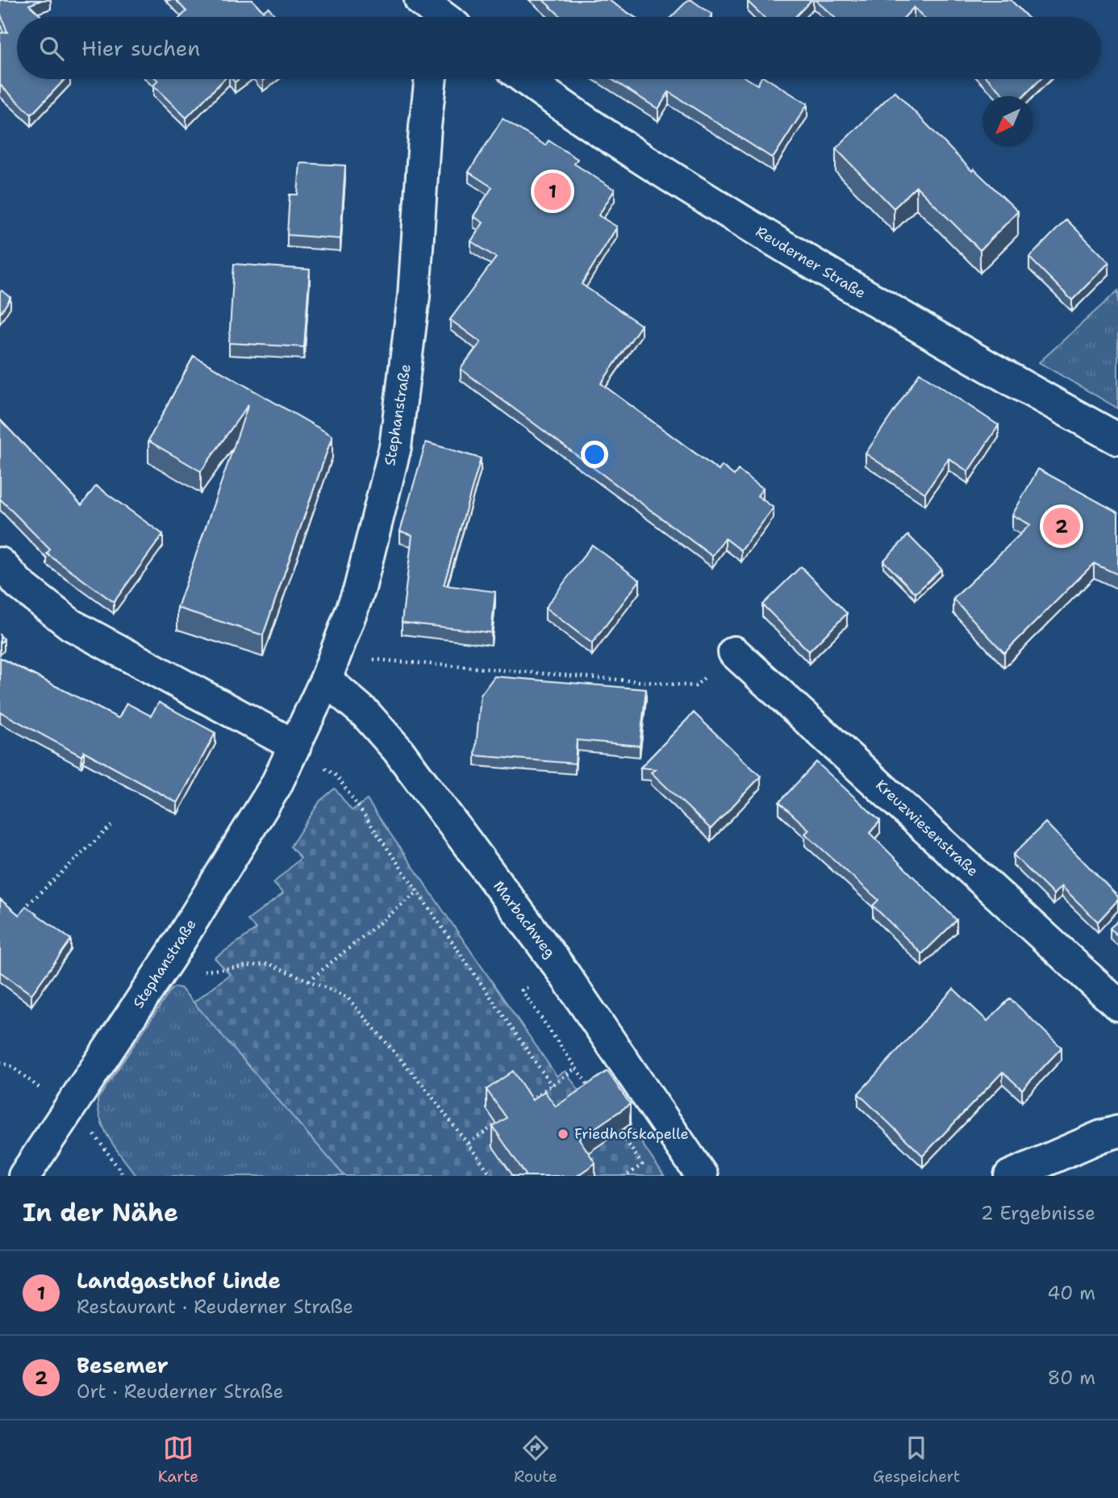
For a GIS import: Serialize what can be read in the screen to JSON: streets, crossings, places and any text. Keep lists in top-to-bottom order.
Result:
{
  "streets": {
    "street": [
      "Reuderner Straße",
      "Stephanstraße",
      "Kreuzwiesenstraße",
      "Marbachweg"
    ]
  },
  "crossings": [
    ["Stephanstraße", "Marbachweg"]
  ],
  "places": ["Friedhofskapelle"],
  "north": "bottom left",
  "page": {
    "search": "Hier suchen",
    "pins": ["1", "2"],
    "heading": ["In der Nähe", "2 Ergebnisse"],
    "list": [
      {
        "mark": "1",
        "name": "Landgasthof Linde",
        "note": "Restaurant · Reuderner Straße",
        "value": "40 m"
      },
      {
        "mark": "2",
        "name": "Besemer",
        "note": "Ort · Reuderner Straße",
        "value": "80 m"
      }
    ],
    "nav": ["Karte", "Route", "Gespeichert"]
  }
}
